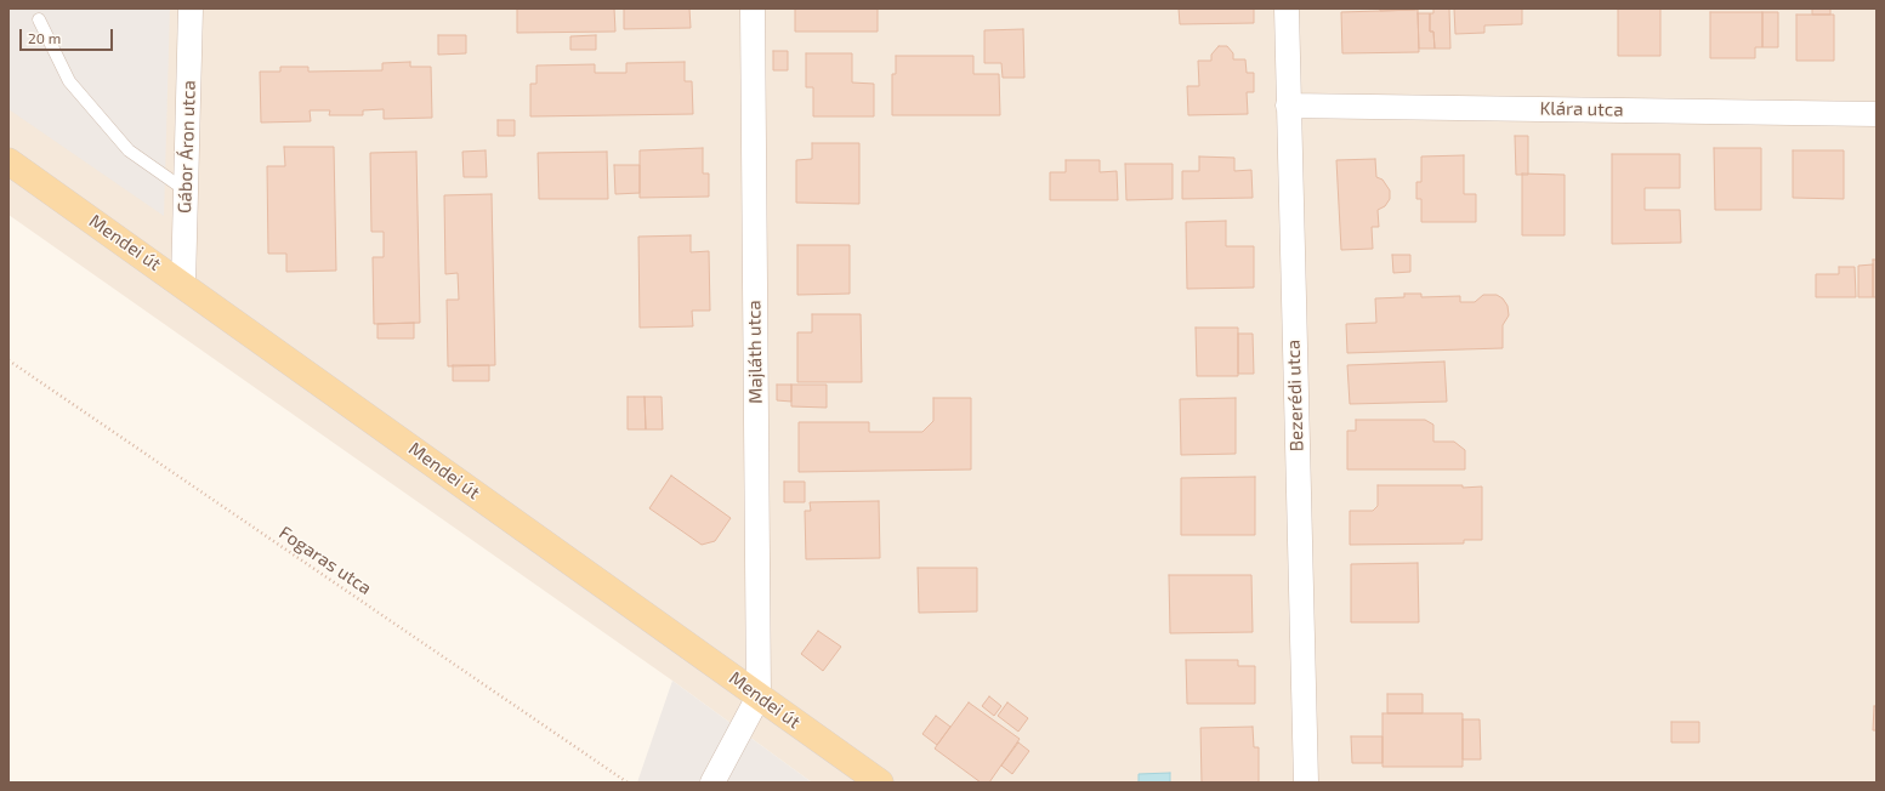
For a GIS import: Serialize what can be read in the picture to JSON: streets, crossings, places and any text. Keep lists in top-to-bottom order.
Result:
{
  "streets": {
    "main road": ["Mendei út"],
    "street": [
      "Klára utca",
      "Gábor Áron utca",
      "Majláth utca",
      "Bezerédi utca"
    ],
    "path": ["Fogaras utca"]
  },
  "crossings": [
    ["Klára utca", "Bezerédi utca"],
    ["Gábor Áron utca", "Mendei út"],
    ["Mendei út", "Majláth utca"]
  ],
  "scale_bar": "20 m"
}
